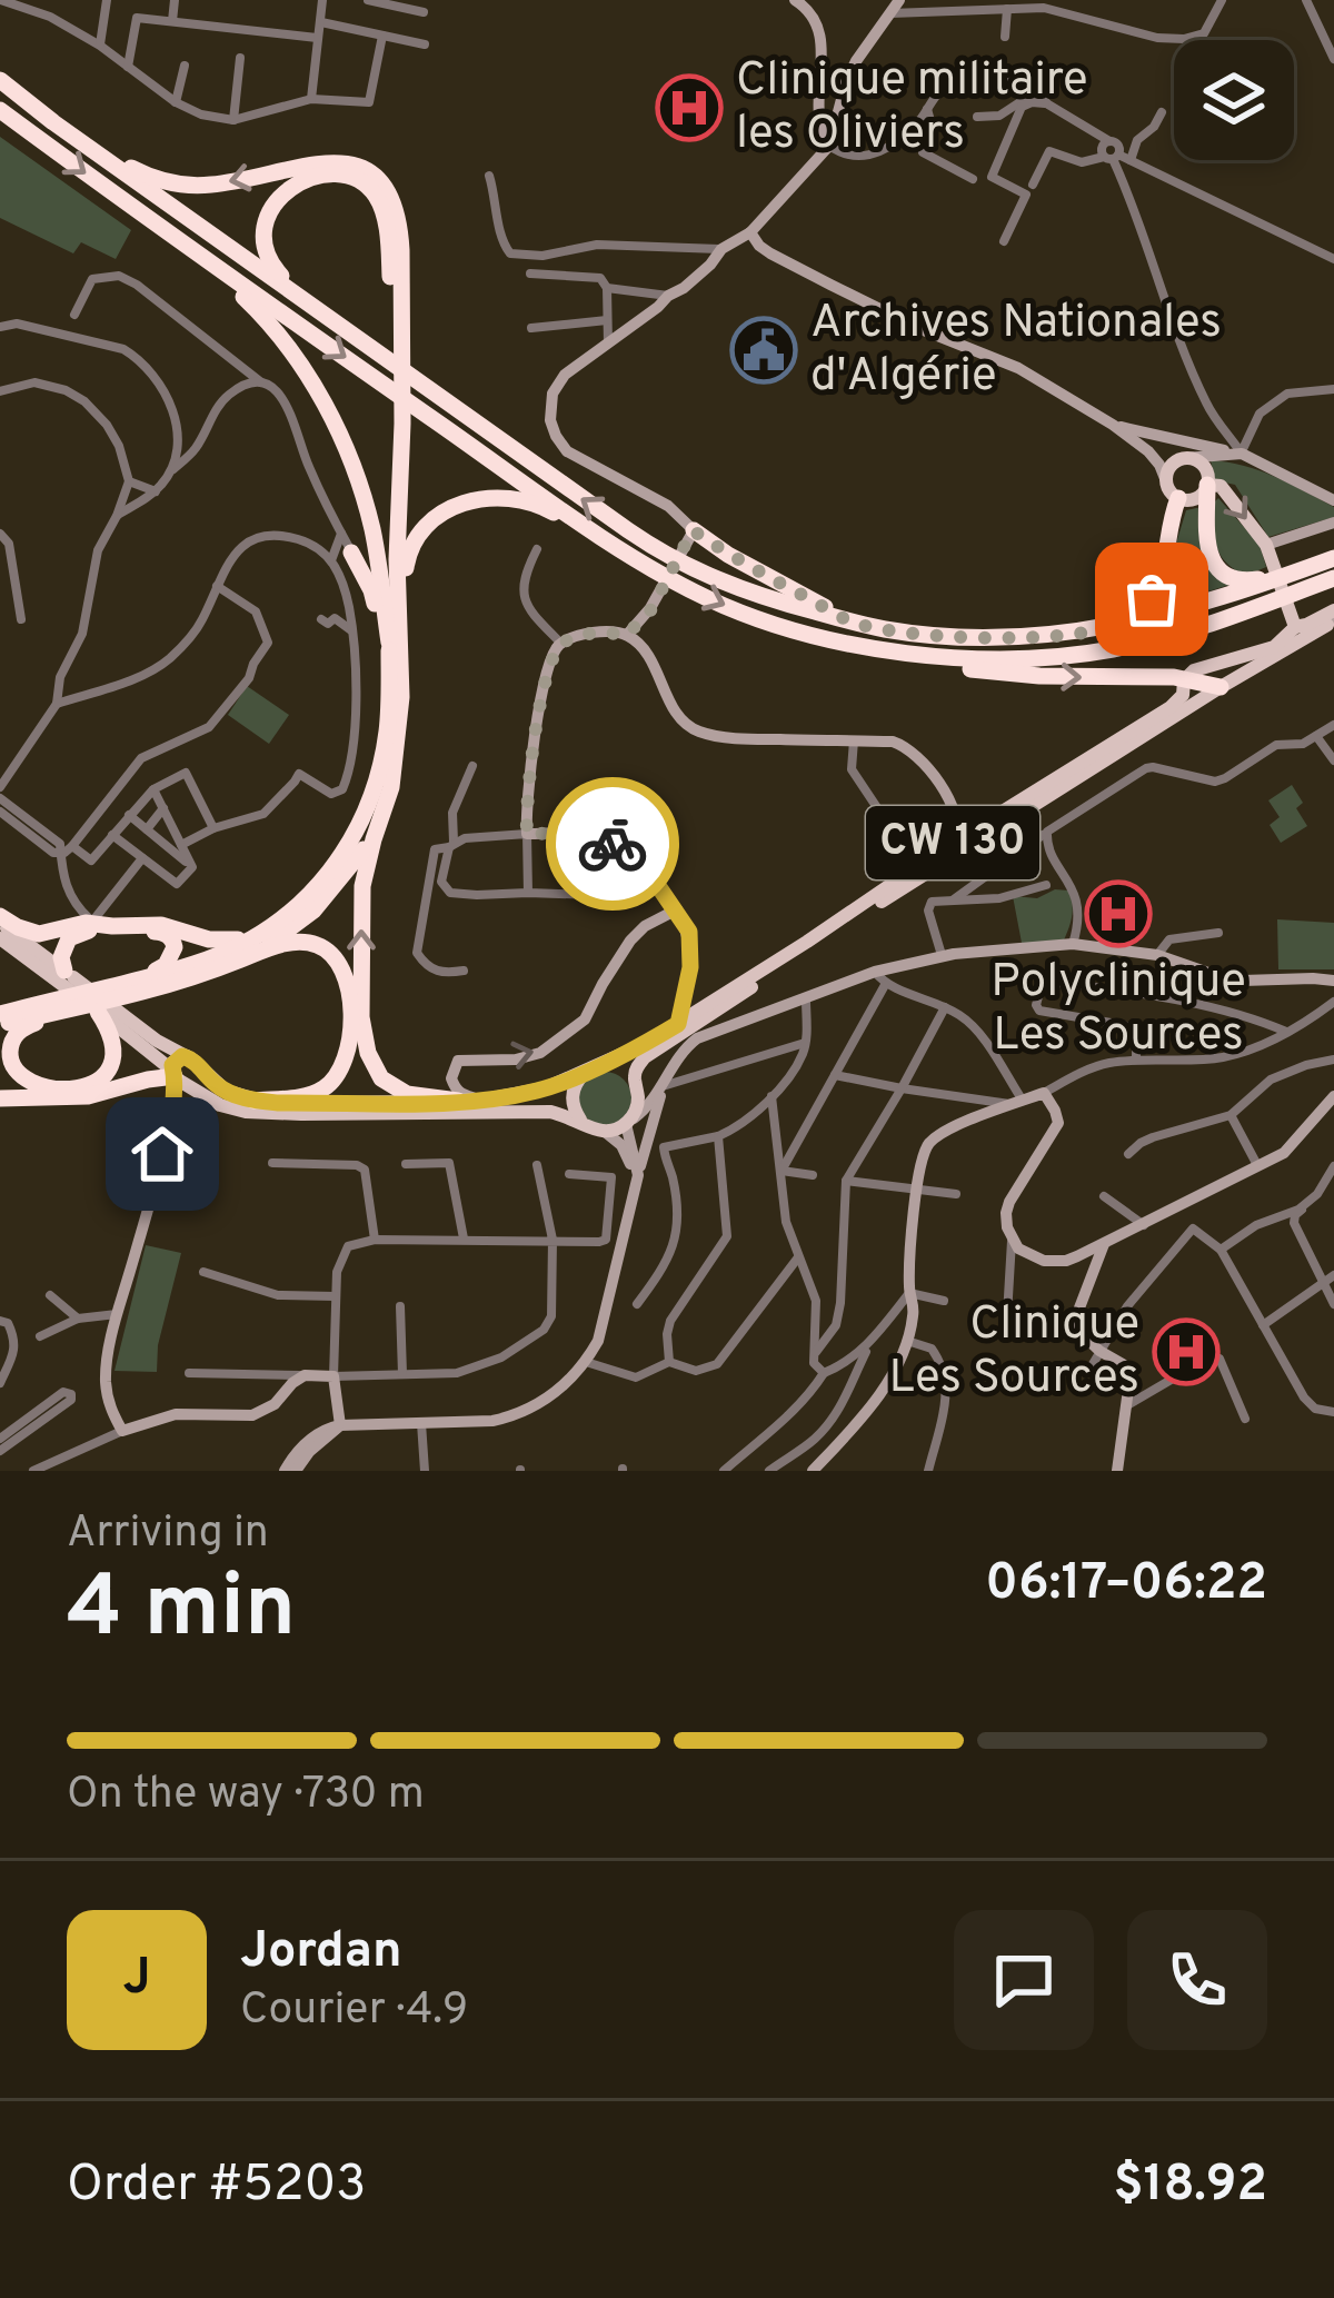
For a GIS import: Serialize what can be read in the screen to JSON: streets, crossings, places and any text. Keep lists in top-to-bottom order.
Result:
{
  "streets": {
    "main road": ["CW 130"]
  },
  "places": {
    "hospital": ["Clinique militaire les Oliviers", "Polyclinique Les Sources", "Clinique Les Sources"],
    "public building": ["Archives Nationales d'Algérie"]
  },
  "page": {
    "heading": ["4 min", "Arriving in", "06:17–06:22"],
    "panel": [
      "Jordan",
      "Courier · 4.9",
      "Order #5203",
      "$18.92"
    ],
    "bar": "On the way · 730 m",
    "round": "J"
  }
}
